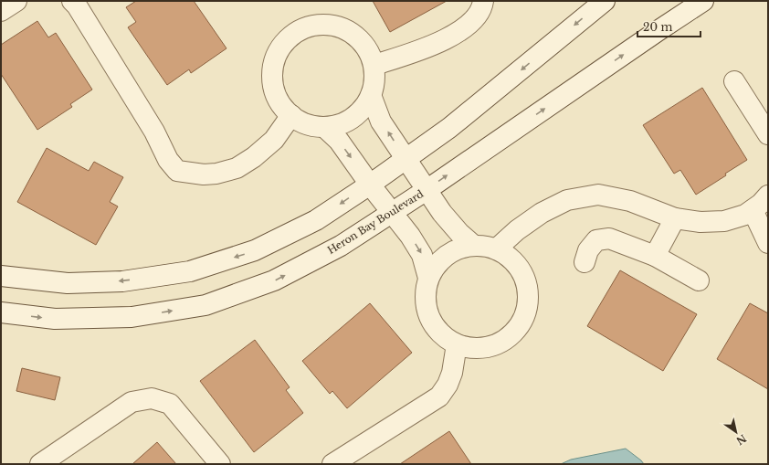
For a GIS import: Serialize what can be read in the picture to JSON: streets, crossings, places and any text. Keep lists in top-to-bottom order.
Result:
{
  "streets": {
    "street": ["Heron Bay Boulevard"]
  },
  "scale_bar": "20 m",
  "north": "bottom right"
}
